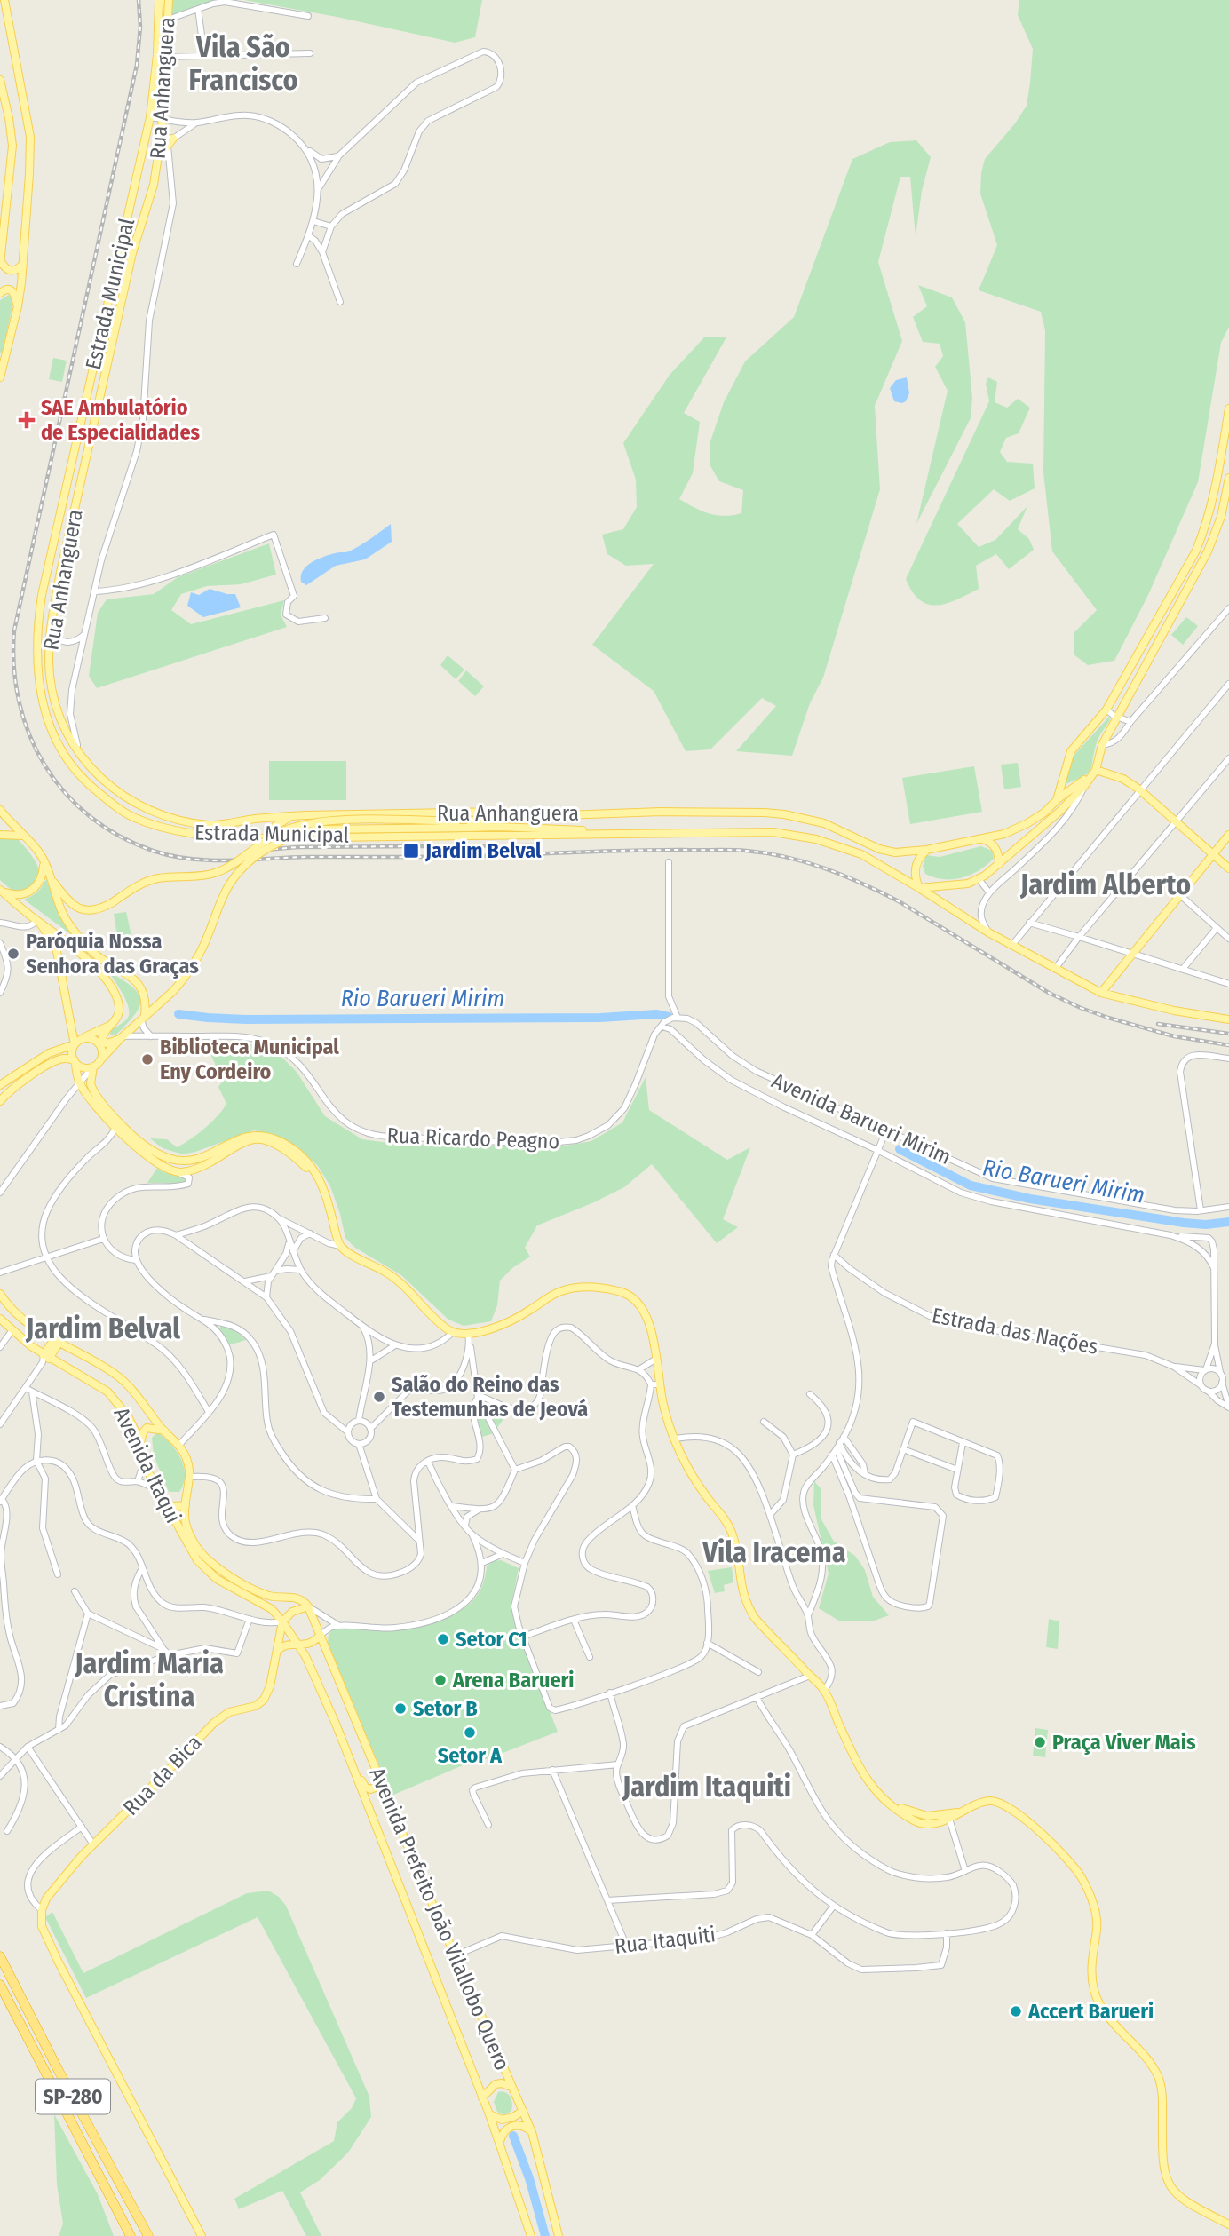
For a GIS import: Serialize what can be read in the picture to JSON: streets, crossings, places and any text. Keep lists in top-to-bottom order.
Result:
{
  "streets": {
    "highway": ["SP-280"],
    "main road": [
      "Rua Anhanguera",
      "Estrada Municipal",
      "Avenida Itaqui",
      "Rua da Bica",
      "Avenida Prefeito João Vilallobo Quero"
    ],
    "street": [
      "Avenida Barueri Mirim",
      "Rua Ricardo Peagno",
      "Estrada das Nações",
      "Rua Itaquiti"
    ]
  },
  "crossings": [
    ["Rua Anhanguera", "Estrada Municipal"],
    ["Avenida Barueri Mirim", "Rua Ricardo Peagno"],
    ["Avenida Itaqui", "Rua da Bica"],
    ["Avenida Itaqui", "Avenida Prefeito João Vilallobo Quero"],
    ["Rua da Bica", "Avenida Prefeito João Vilallobo Quero"],
    ["Avenida Prefeito João Vilallobo Quero", "Rua Itaquiti"]
  ],
  "districts": [
    "Vila São Francisco",
    "Jardim Alberto",
    "Jardim Belval",
    "Vila Iracema",
    "Jardim Maria Cristina",
    "Jardim Itaquiti"
  ],
  "water": ["Rio Barueri Mirim"],
  "places": {
    "health": ["SAE Ambulatório de Especialidades"],
    "transit": ["Jardim Belval"],
    "other": [
      "Paróquia Nossa Senhora das Graças",
      "Biblioteca Municipal Eny Cordeiro",
      "Salão do Reino das Testemunhas de Jeová",
      "Setor C1",
      "Arena Barueri",
      "Setor B",
      "Setor A",
      "Praça Viver Mais",
      "Accert Barueri"
    ]
  }
}
